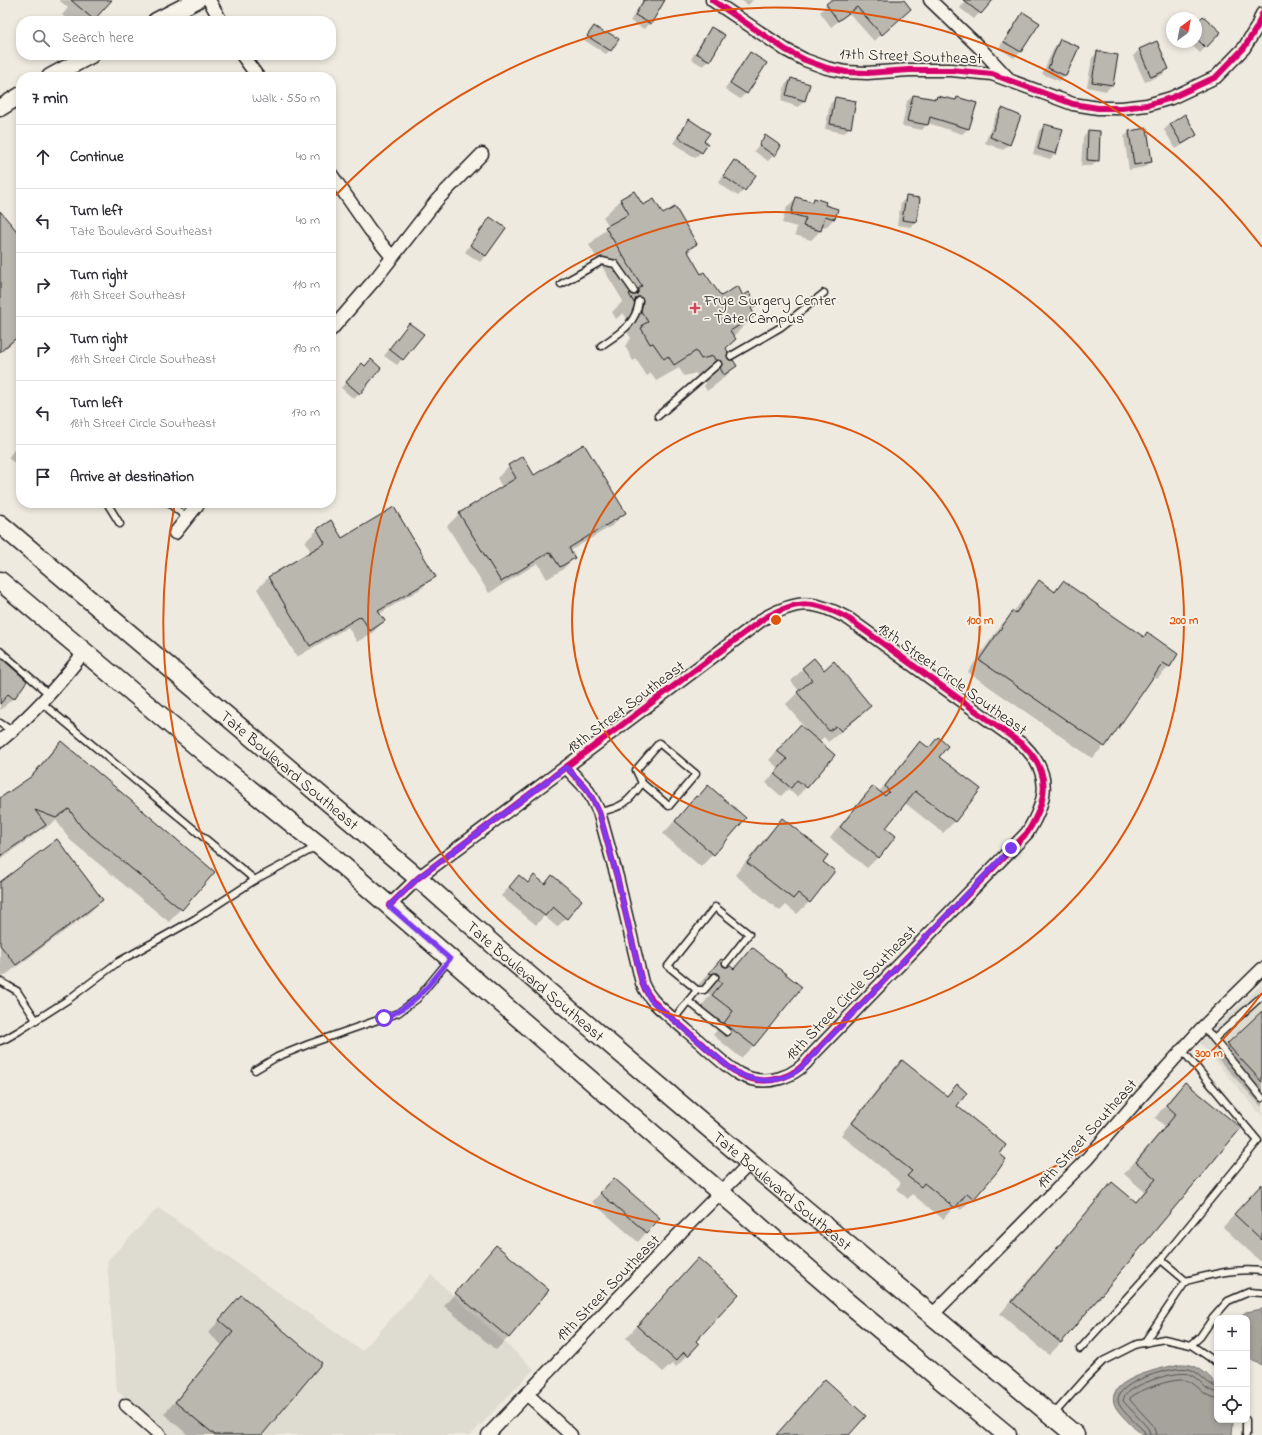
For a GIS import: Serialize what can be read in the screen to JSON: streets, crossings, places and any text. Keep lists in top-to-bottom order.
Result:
{
  "streets": {
    "main road": ["Tate Boulevard Southeast"],
    "street": [
      "17th Street Southeast",
      "18th Street Circle Southeast",
      "18th Street Southeast",
      "19th Street Southeast"
    ]
  },
  "crossings": [
    ["18th Street Circle Southeast", "18th Street Southeast"],
    ["18th Street Southeast", "Tate Boulevard Southeast"],
    ["Tate Boulevard Southeast", "19th Street Southeast"]
  ],
  "places": {
    "health": ["Frye Surgery Center - Tate Campus"]
  },
  "north": "top right",
  "page": {
    "search": "Search here",
    "heading": ["7 min", "Walk · 550 m"],
    "list": [
      ["Continue", "40 m"],
      ["Turn left", "Tate Boulevard Southeast", "40 m"],
      ["Turn right", "18th Street Southeast", "110 m"],
      ["Turn right", "18th Street Circle Southeast", "190 m"],
      ["Turn left", "18th Street Circle Southeast", "170 m"],
      "Arrive at destination"
    ],
    "map_buttons": ["+", "−"]
  },
  "rings": ["100 m", "200 m", "300 m"]
}
